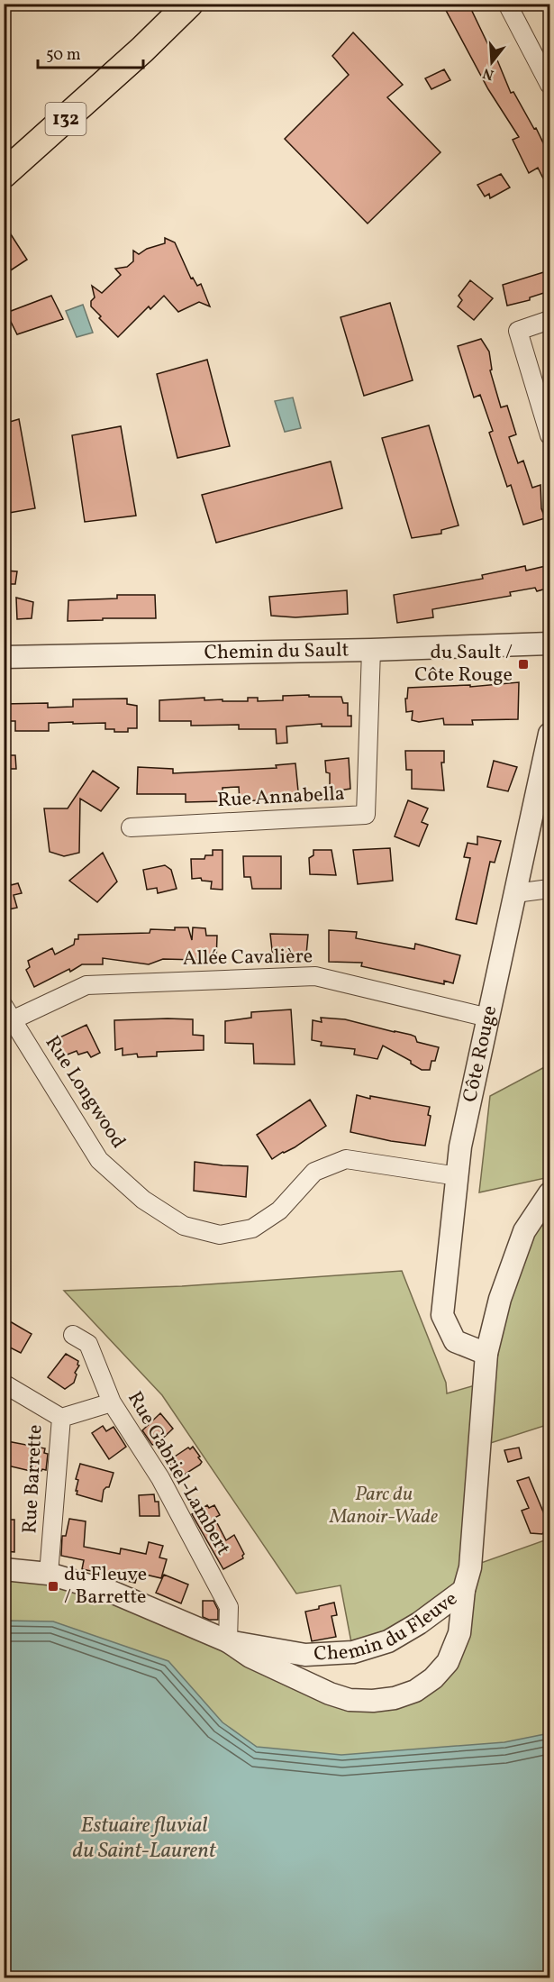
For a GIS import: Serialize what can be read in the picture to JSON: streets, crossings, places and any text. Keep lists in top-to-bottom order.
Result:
{
  "streets": {
    "main road": ["132"],
    "street": [
      "Chemin du Sault",
      "Rue Annabella",
      "Allée Cavalière",
      "Côte Rouge",
      "Rue Longwood",
      "Rue Gabriel-Lambert",
      "Rue Barrette",
      "Chemin du Fleuve"
    ]
  },
  "crossings": [
    ["Chemin du Sault", "Rue Annabella"],
    ["Allée Cavalière", "Côte Rouge"],
    ["Allée Cavalière", "Rue Longwood"],
    ["Côte Rouge", "Rue Longwood"],
    ["Côte Rouge", "Chemin du Fleuve"],
    ["Rue Gabriel-Lambert", "Chemin du Fleuve"],
    ["Rue Barrette", "Chemin du Fleuve"]
  ],
  "water": ["Estuaire fluvial du Saint-Laurent"],
  "parks": ["Parc du Manoir-Wade"],
  "places": {
    "transit": ["du Sault / Côte Rouge", "du Fleuve / Barrette"]
  },
  "scale_bar": "50 m",
  "north": "bottom"
}
